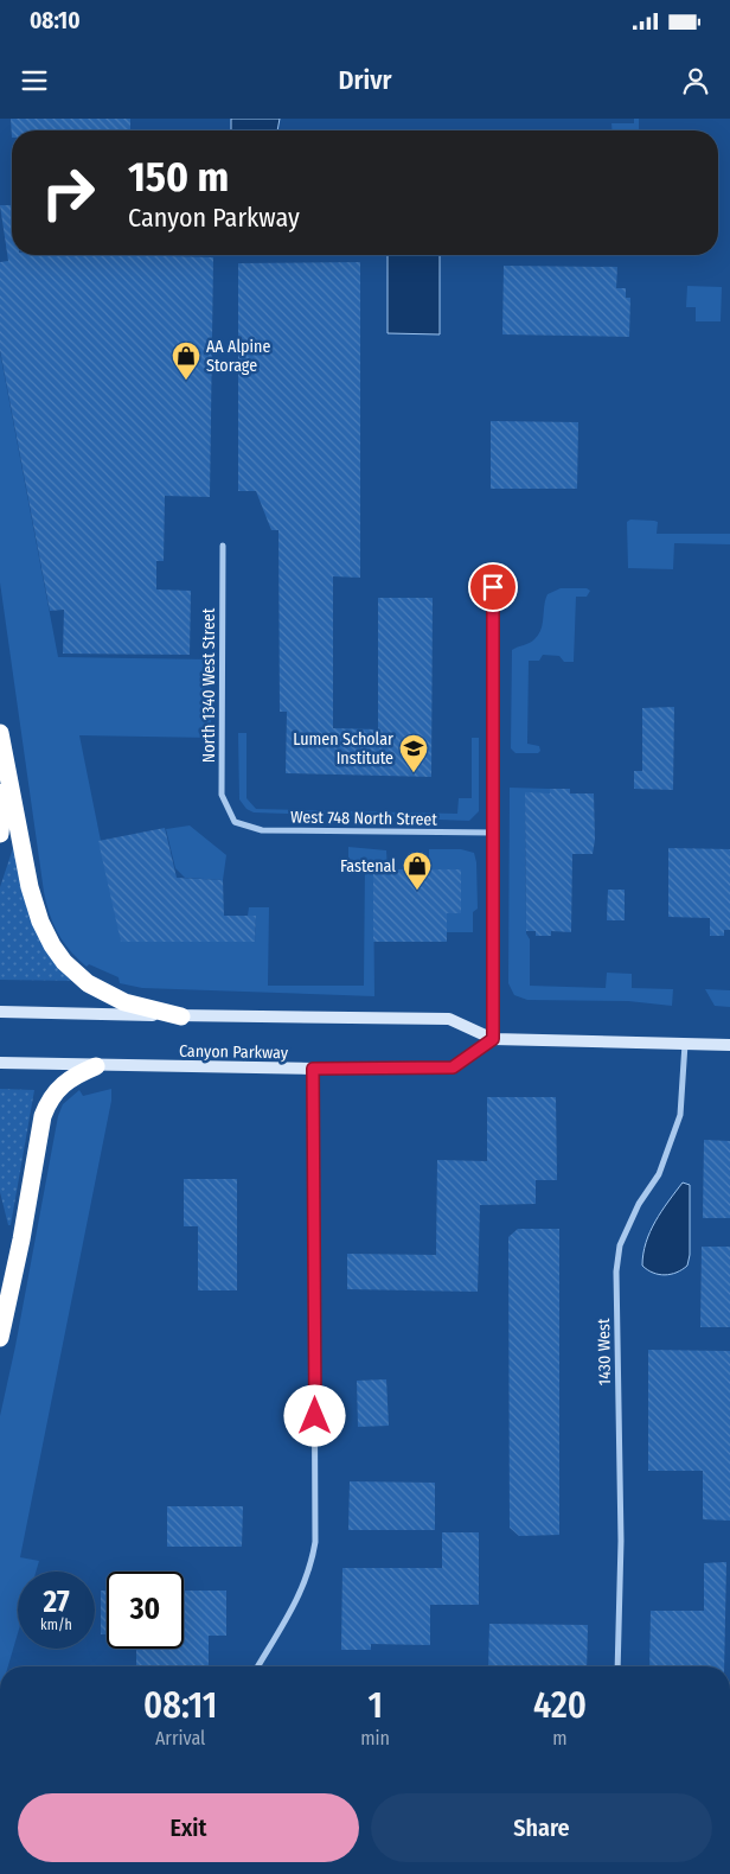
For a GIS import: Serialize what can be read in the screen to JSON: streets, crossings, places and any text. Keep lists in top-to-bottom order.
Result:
{
  "streets": {
    "main road": ["Canyon Parkway"],
    "street": ["North 1340 West Street", "West 748 North Street", "1430 West"]
  },
  "crossings": [
    ["North 1340 West Street", "West 748 North Street"]
  ],
  "places": {
    "shop": ["AA Alpine Storage", "Fastenal"],
    "school or university": ["Lumen Scholar Institute"]
  },
  "page": {
    "status": "08:10",
    "header": "Drivr",
    "turn": ["150 m", "Canyon Parkway"],
    "speed": "27 km/h",
    "limit": "30",
    "eta": [
      "08:11",
      "Arrival",
      "1",
      "min",
      "420",
      "m"
    ],
    "buttons": ["Exit", "Share"]
  }
}
